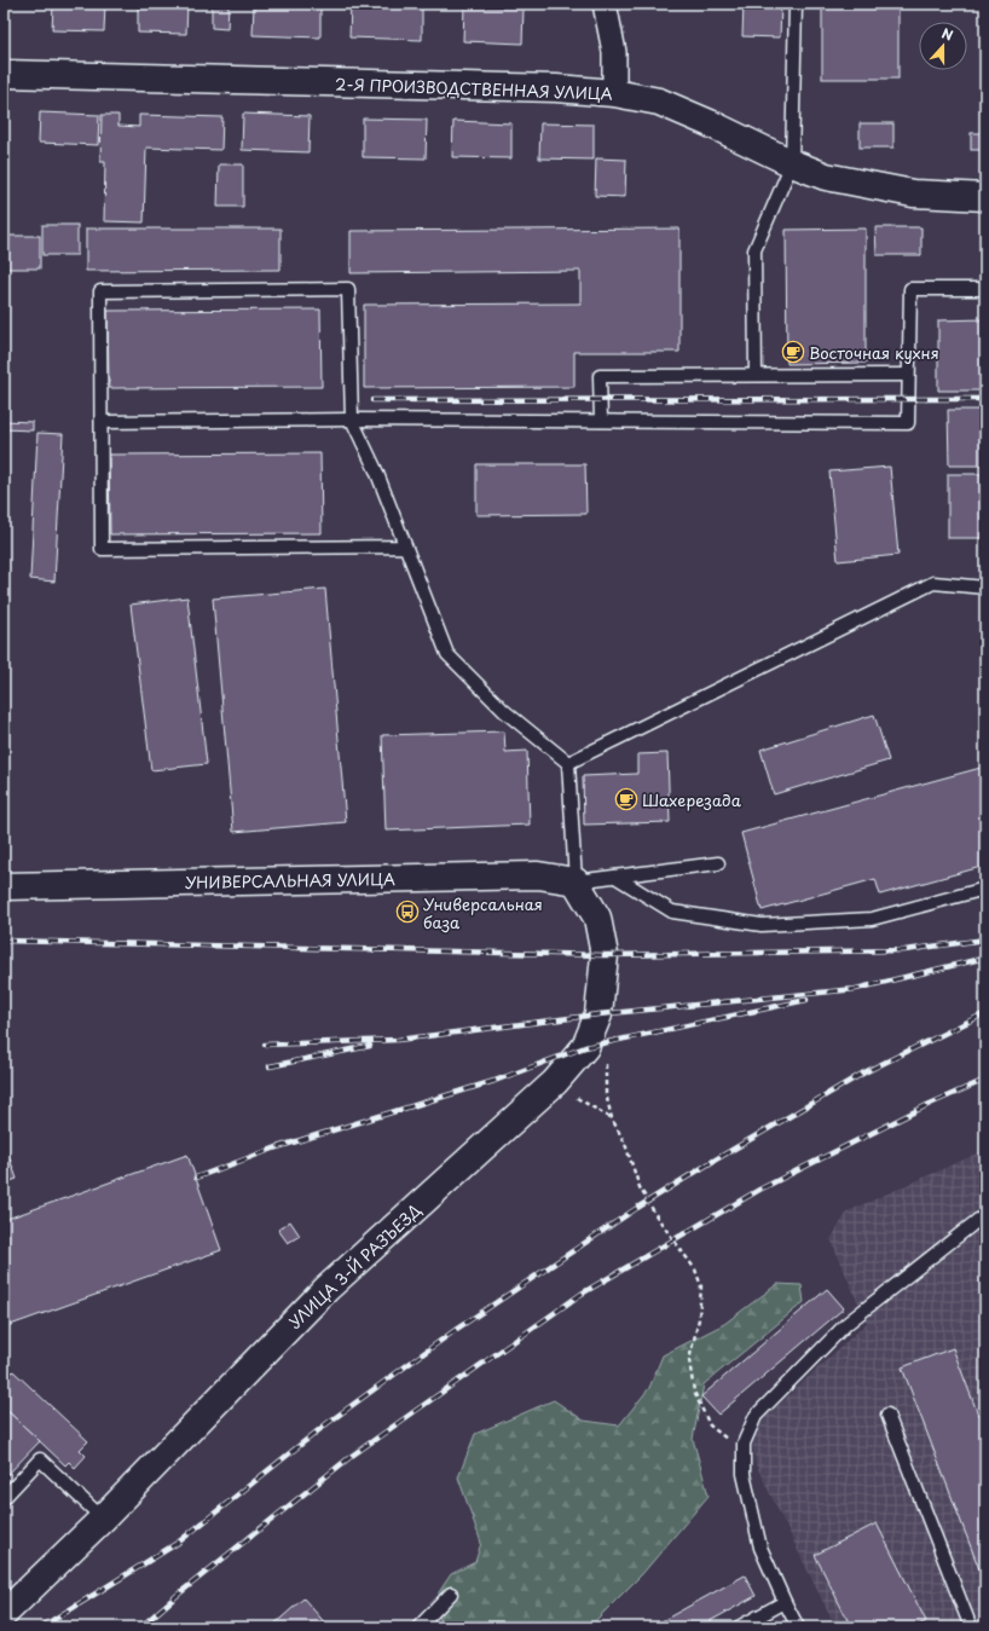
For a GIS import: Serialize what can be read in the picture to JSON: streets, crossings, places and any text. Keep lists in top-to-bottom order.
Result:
{
  "streets": {
    "street": ["2-Я ПРОИЗВОДСТВЕННАЯ УЛИЦА", "УНИВЕРСАЛЬНАЯ УЛИЦА", "УЛИЦА 3-Й РАЗЪЕЗД"]
  },
  "crossings": [
    ["УНИВЕРСАЛЬНАЯ УЛИЦА", "УЛИЦА 3-Й РАЗЪЕЗД"]
  ],
  "places": {
    "cafe": ["Восточная кухня", "Шахерезада"],
    "bus stop": ["Универсальная база"]
  },
  "north": "top"
}
